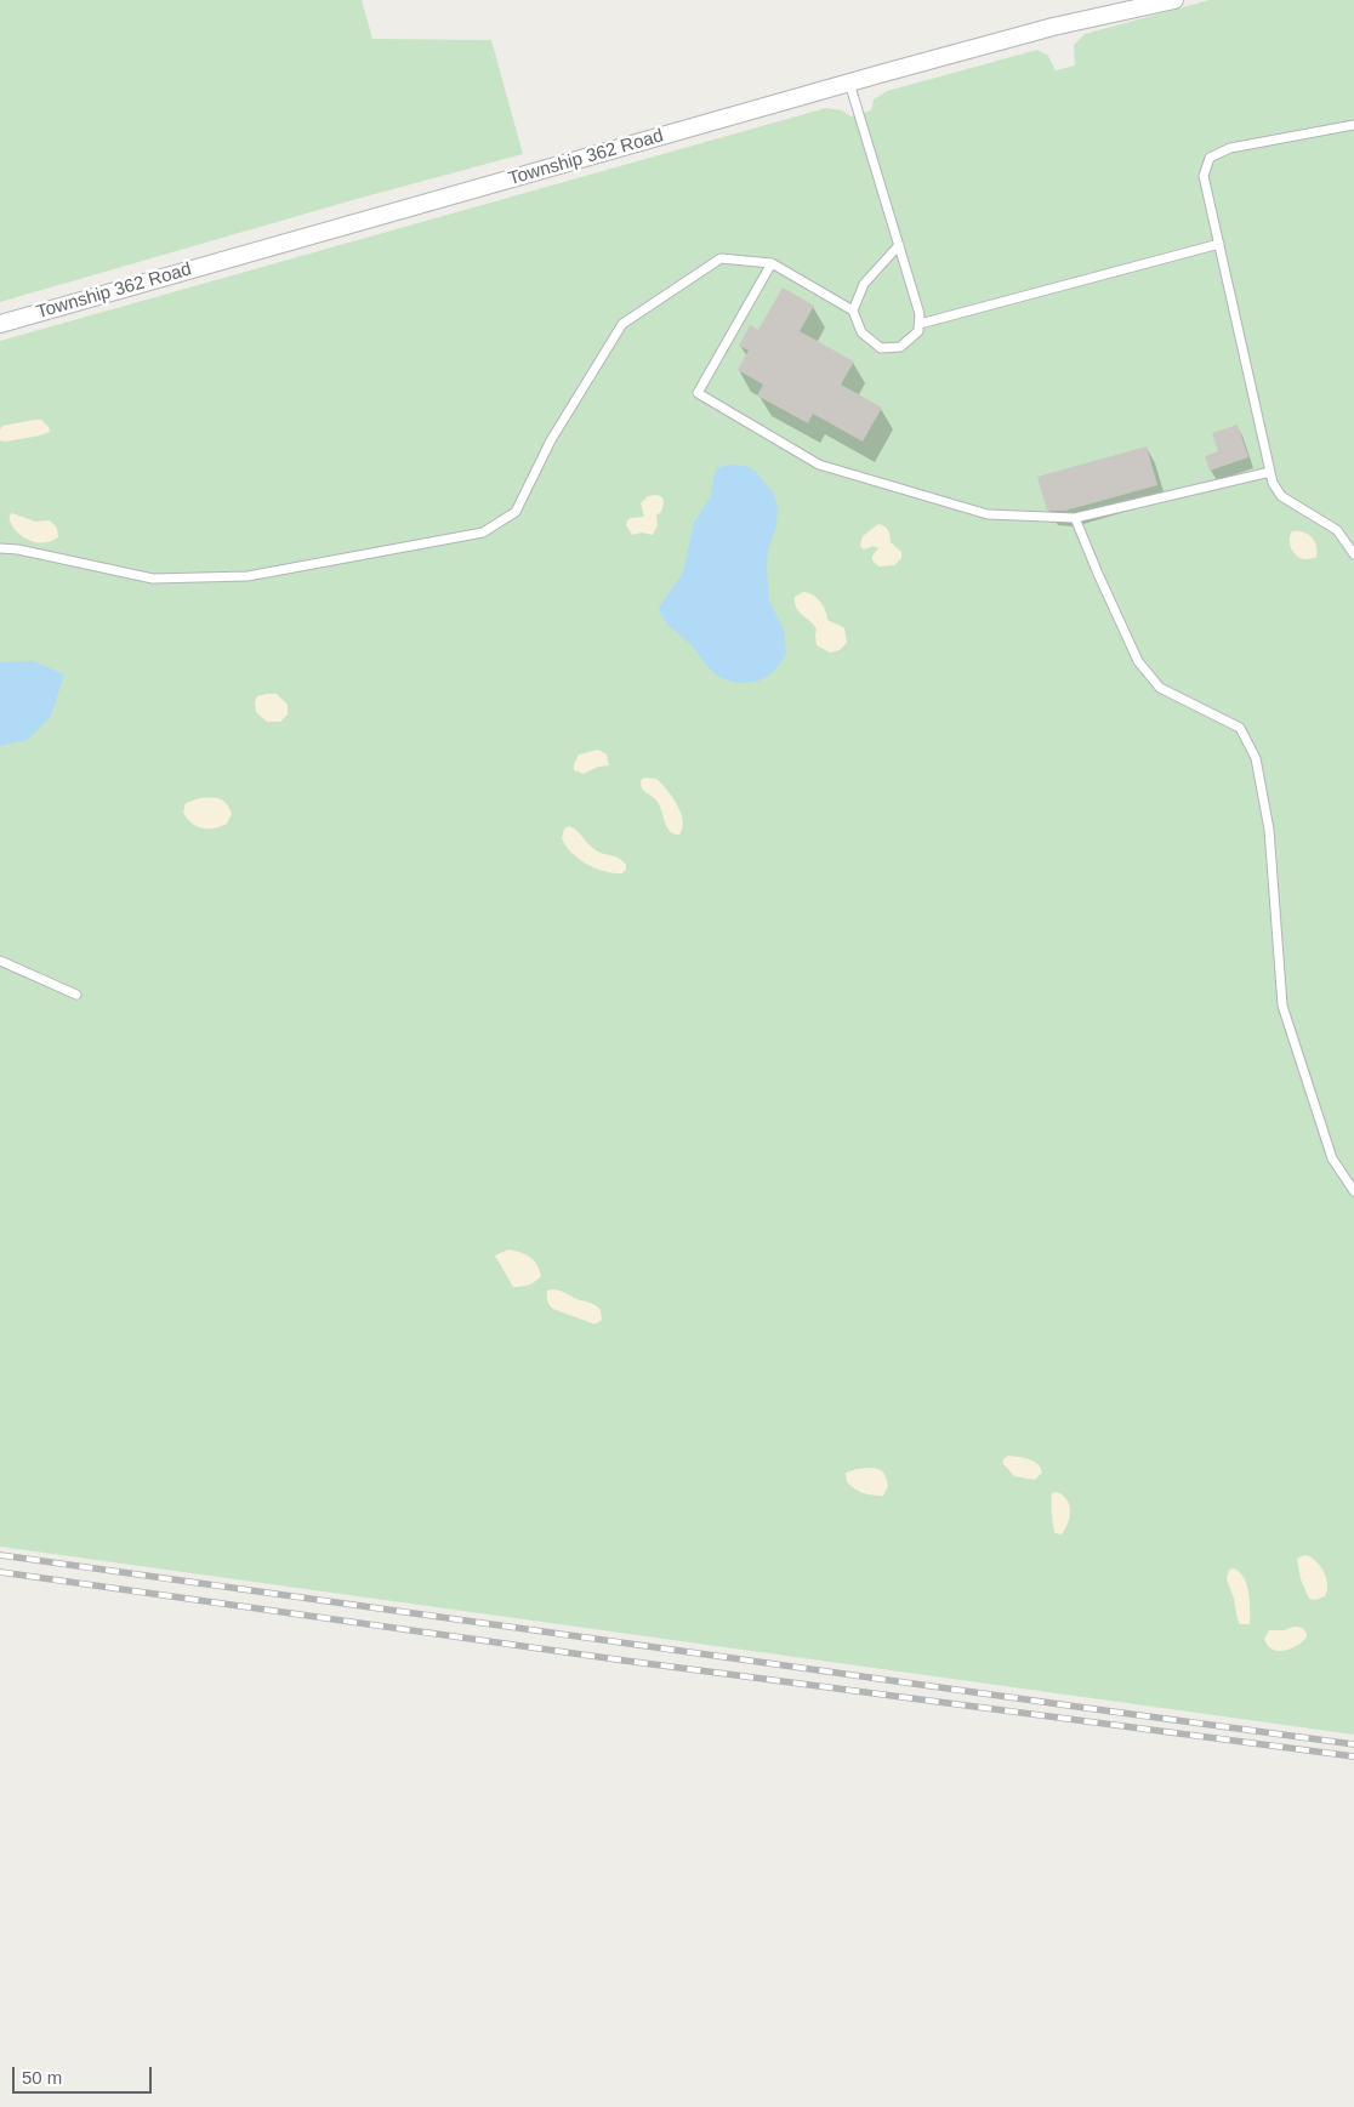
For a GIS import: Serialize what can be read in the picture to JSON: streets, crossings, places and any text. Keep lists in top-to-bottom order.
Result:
{
  "streets": {
    "street": ["Township 362 Road"]
  },
  "scale_bar": "50 m"
}
